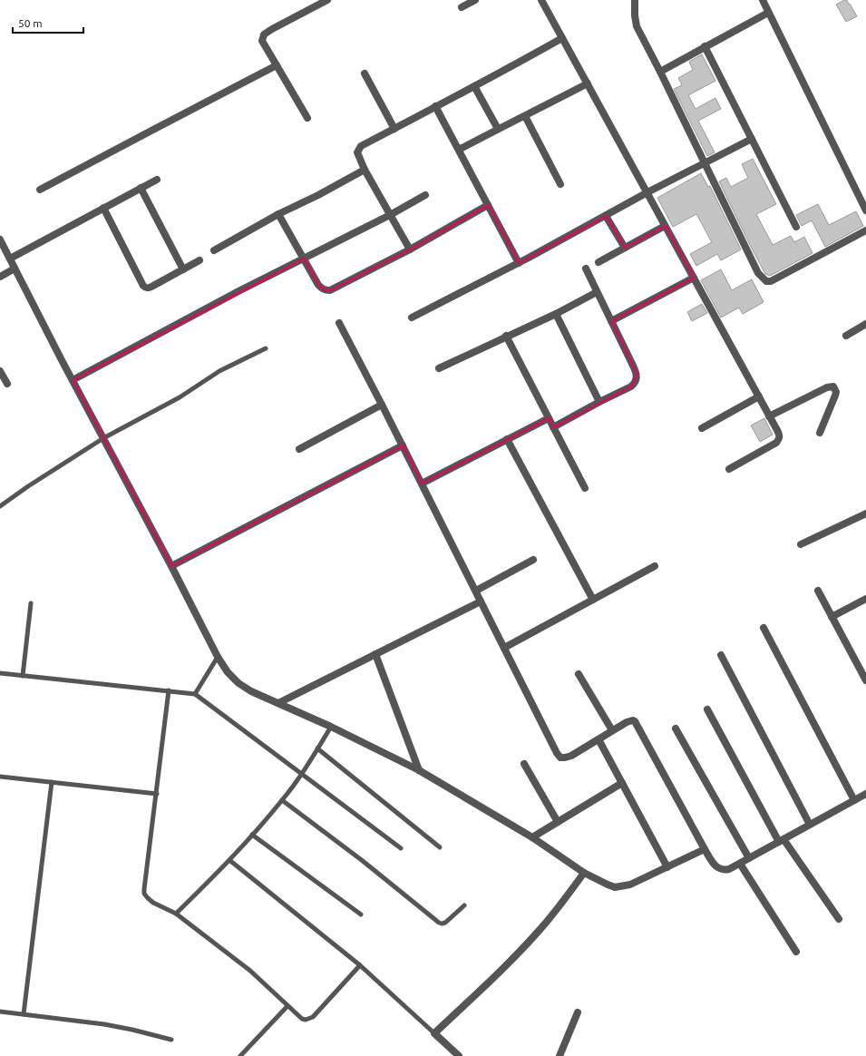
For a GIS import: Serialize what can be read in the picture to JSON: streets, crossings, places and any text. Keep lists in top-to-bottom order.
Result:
{
  "scale_bar": "50 m"
}
